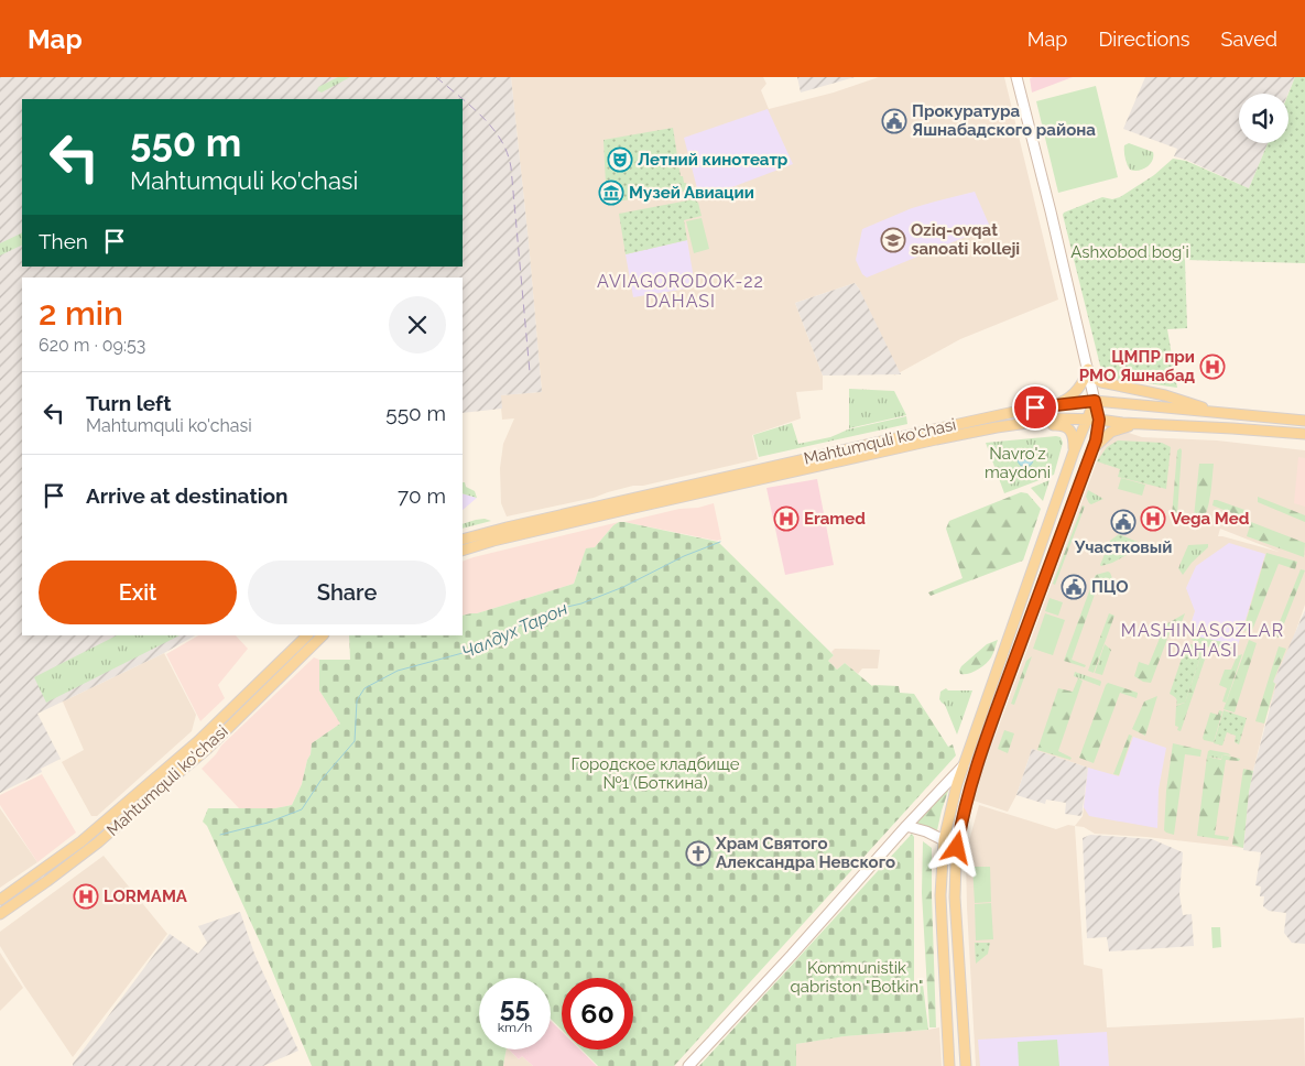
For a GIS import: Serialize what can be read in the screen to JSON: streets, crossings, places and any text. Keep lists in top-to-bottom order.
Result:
{
  "streets": {
    "main road": ["Mahtumquli ko'chasi"]
  },
  "districts": ["AVIAGORODOK-22 DAHASI", "MASHINASOZLAR DAHASI"],
  "water": ["Чалдух Тарон"],
  "parks": [
    "Ashxobod bog'i",
    "Navro'z maydoni",
    "Городское кладбище №1 (Боткина)",
    "Kommunistik qabriston \"Botkin\""
  ],
  "places": {
    "public building": ["Прокуратура Яшнабадского района", "Участковый", "ПЦО"],
    "theatre": ["Летний кинотеатр"],
    "museum": ["Музей Авиации"],
    "school or university": ["Oziq-ovqat sanoati kolleji"],
    "hospital": [
      "ЦМПР при РМО Яшнабад",
      "Eramed",
      "Vega Med",
      "LORMAMA"
    ],
    "church": ["Храм Святого Александра Невского"]
  },
  "page": {
    "header": "Map",
    "nav": ["Map", "Directions", "Saved"],
    "turn": ["550 m", "Mahtumquli ko'chasi"],
    "then": "Then",
    "heading": ["2 min", "620 m · 09:53"],
    "list": [
      {
        "name": "Turn left",
        "note": "Mahtumquli ko'chasi",
        "value": "550 m"
      },
      {
        "name": "Arrive at destination",
        "value": "70 m"
      }
    ],
    "buttons": ["Exit", "Share"],
    "speed": "55 km/h",
    "limit": "60"
  }
}
